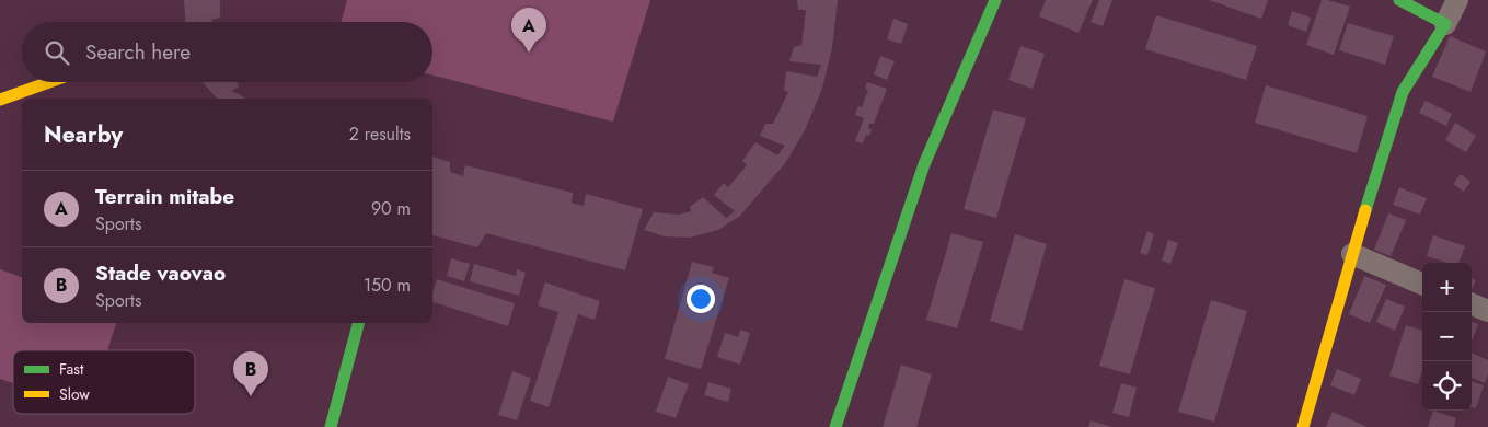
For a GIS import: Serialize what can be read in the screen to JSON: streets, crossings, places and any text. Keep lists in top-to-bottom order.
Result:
{
  "legend": ["Fast", "Slow"],
  "page": {
    "pins": ["A", "B"],
    "search": "Search here",
    "heading": ["Nearby", "2 results"],
    "list": [
      {
        "mark": "A",
        "name": "Terrain mitabe",
        "note": "Sports",
        "value": "90 m"
      },
      {
        "mark": "B",
        "name": "Stade vaovao",
        "note": "Sports",
        "value": "150 m"
      }
    ],
    "map_buttons": ["+", "−"]
  }
}
